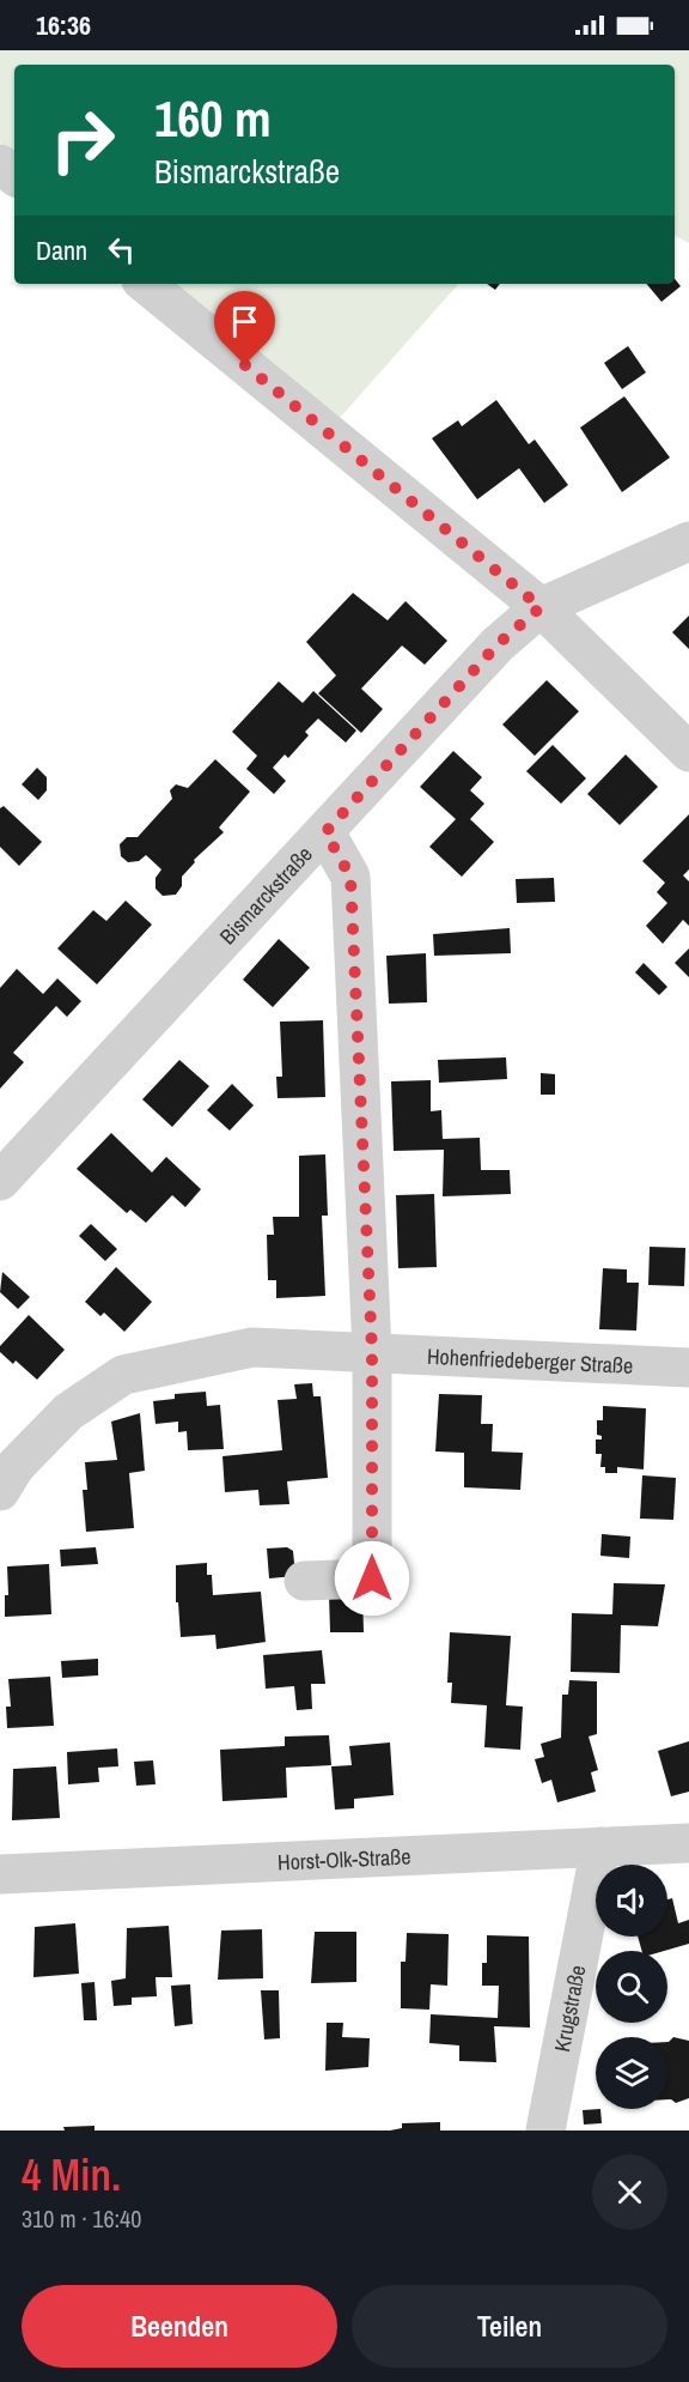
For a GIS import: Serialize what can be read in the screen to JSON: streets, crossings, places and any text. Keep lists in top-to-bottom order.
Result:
{
  "streets": {
    "street": [
      "Bismarckstraße",
      "Hohenfriedeberger Straße",
      "Horst-Olk-Straße",
      "Krugstraße"
    ]
  },
  "crossings": [
    ["Horst-Olk-Straße", "Krugstraße"]
  ],
  "page": {
    "status": "16:36",
    "turn": ["160 m", "Bismarckstraße"],
    "then": "Dann",
    "heading": ["4 Min.", "310 m · 16:40"],
    "buttons": ["Beenden", "Teilen"]
  }
}
